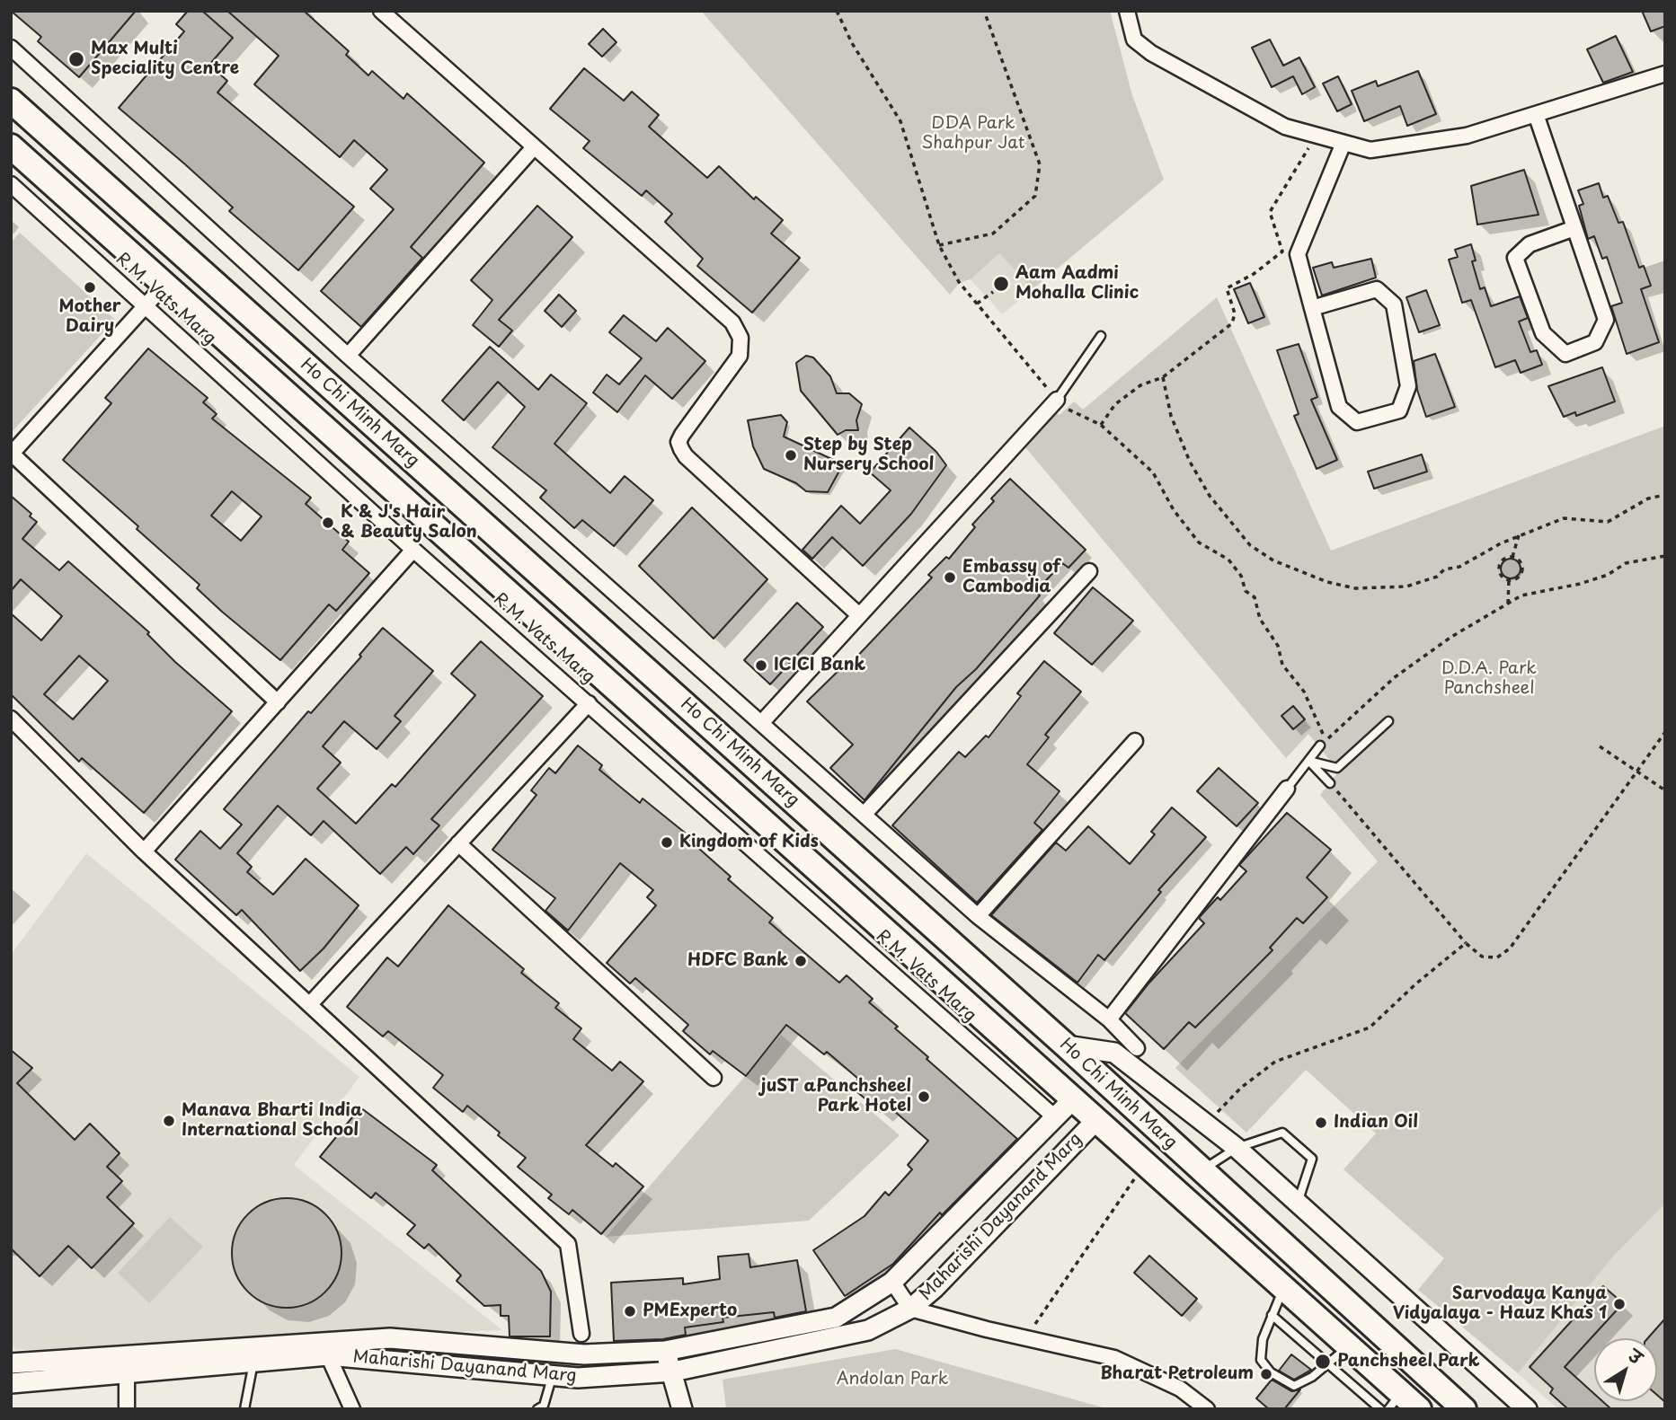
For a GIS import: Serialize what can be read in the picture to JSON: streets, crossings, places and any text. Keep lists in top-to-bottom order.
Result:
{
  "streets": {
    "main road": ["Ho Chi Minh Marg"],
    "street": ["R.M. Vats Marg", "Maharishi Dayanand Marg"]
  },
  "crossings": [
    ["R.M. Vats Marg", "Maharishi Dayanand Marg"],
    ["Ho Chi Minh Marg", "Maharishi Dayanand Marg"]
  ],
  "parks": ["DDA Park Shahpur Jat", "D.D.A. Park Panchsheel", "Andolan Park"],
  "places": [
    "Max Multi Speciality Centre",
    "Aam Aadmi Mohalla Clinic",
    "Mother Dairy",
    "Step by Step Nursery School",
    "K & J's Hair & Beauty Salon",
    "Embassy of Cambodia",
    "ICICI Bank",
    "Kingdom of Kids",
    "HDFC Bank",
    "juST aPanchsheel Park Hotel",
    "Manava Bharti India International School",
    "Indian Oil",
    "Sarvodaya Kanya Vidyalaya - Hauz Khas 1",
    "PMExperto",
    "Panchsheel Park",
    "Bharat Petroleum"
  ],
  "north": "top right"
}
